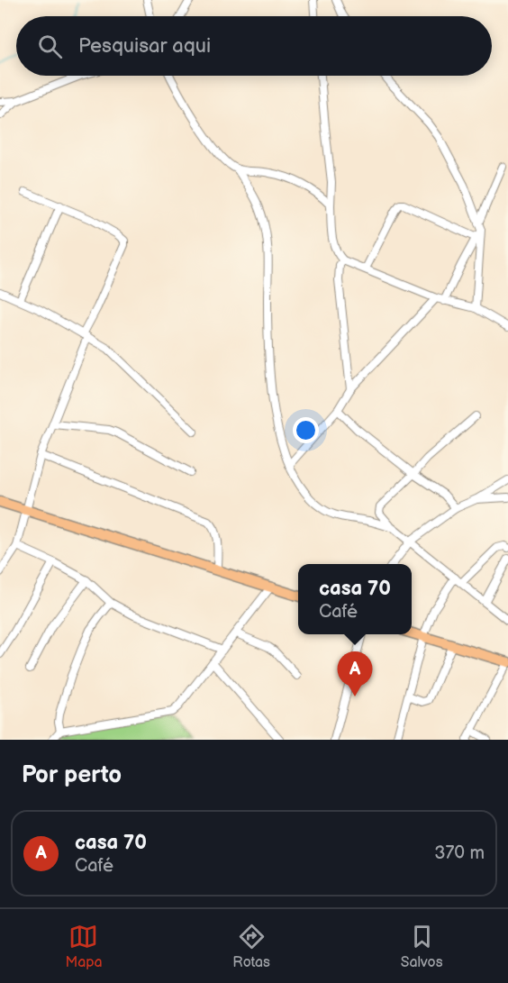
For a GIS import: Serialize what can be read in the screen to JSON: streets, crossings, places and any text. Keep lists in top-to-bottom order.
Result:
{
  "page": {
    "search": "Pesquisar aqui",
    "popup": ["casa 70", "Café"],
    "pins": "A",
    "heading": "Por perto",
    "list": [
      {
        "mark": "A",
        "name": "casa 70",
        "note": "Café",
        "value": "370 m"
      }
    ],
    "nav": ["Mapa", "Rotas", "Salvos"]
  }
}
